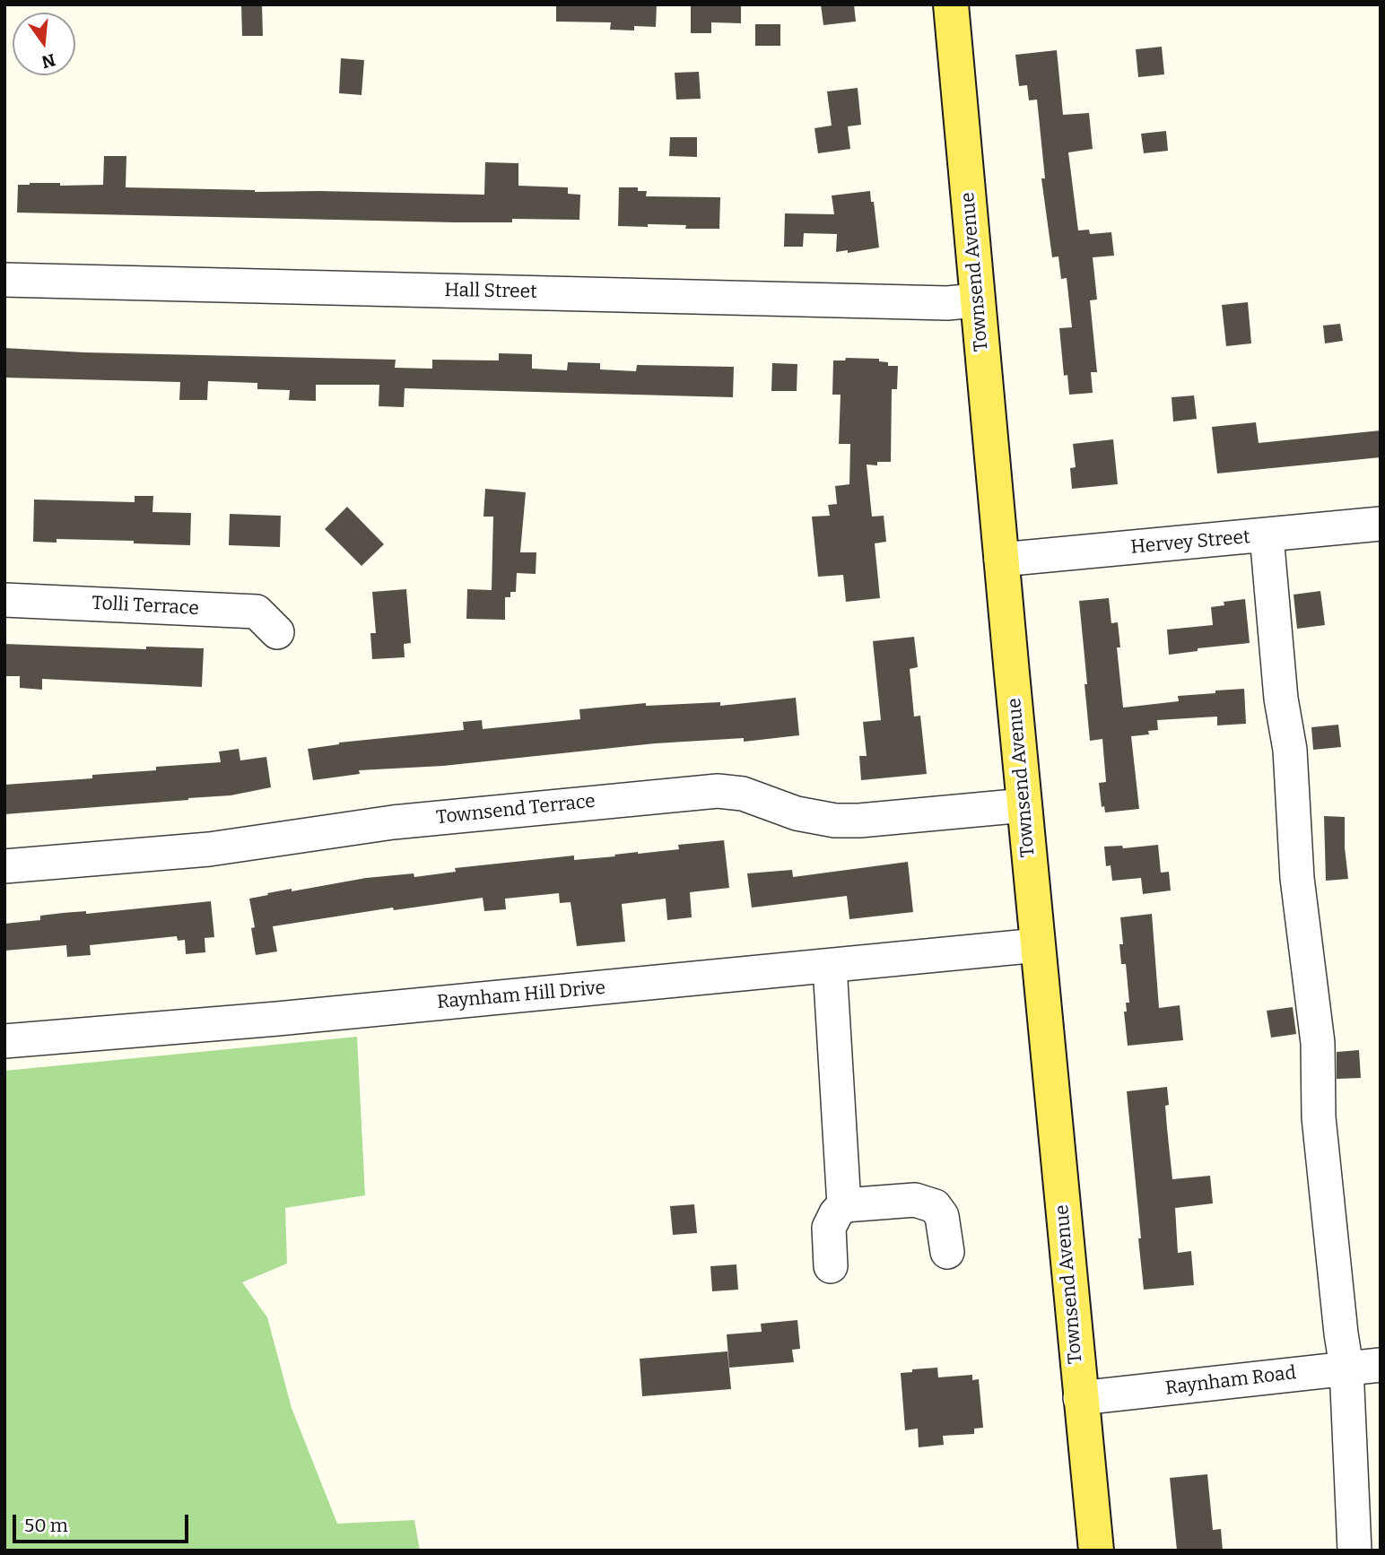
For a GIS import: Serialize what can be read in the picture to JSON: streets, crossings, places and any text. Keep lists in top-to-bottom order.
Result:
{
  "streets": {
    "main road": ["Townsend Avenue"],
    "street": [
      "Hall Street",
      "Hervey Street",
      "Tolli Terrace",
      "Townsend Terrace",
      "Raynham Hill Drive",
      "Raynham Road"
    ]
  },
  "crossings": [
    ["Townsend Avenue", "Hall Street"],
    ["Townsend Avenue", "Hervey Street"],
    ["Townsend Avenue", "Townsend Terrace"],
    ["Townsend Avenue", "Raynham Hill Drive"],
    ["Townsend Avenue", "Raynham Road"]
  ],
  "scale_bar": "50 m",
  "north": "bottom"
}
